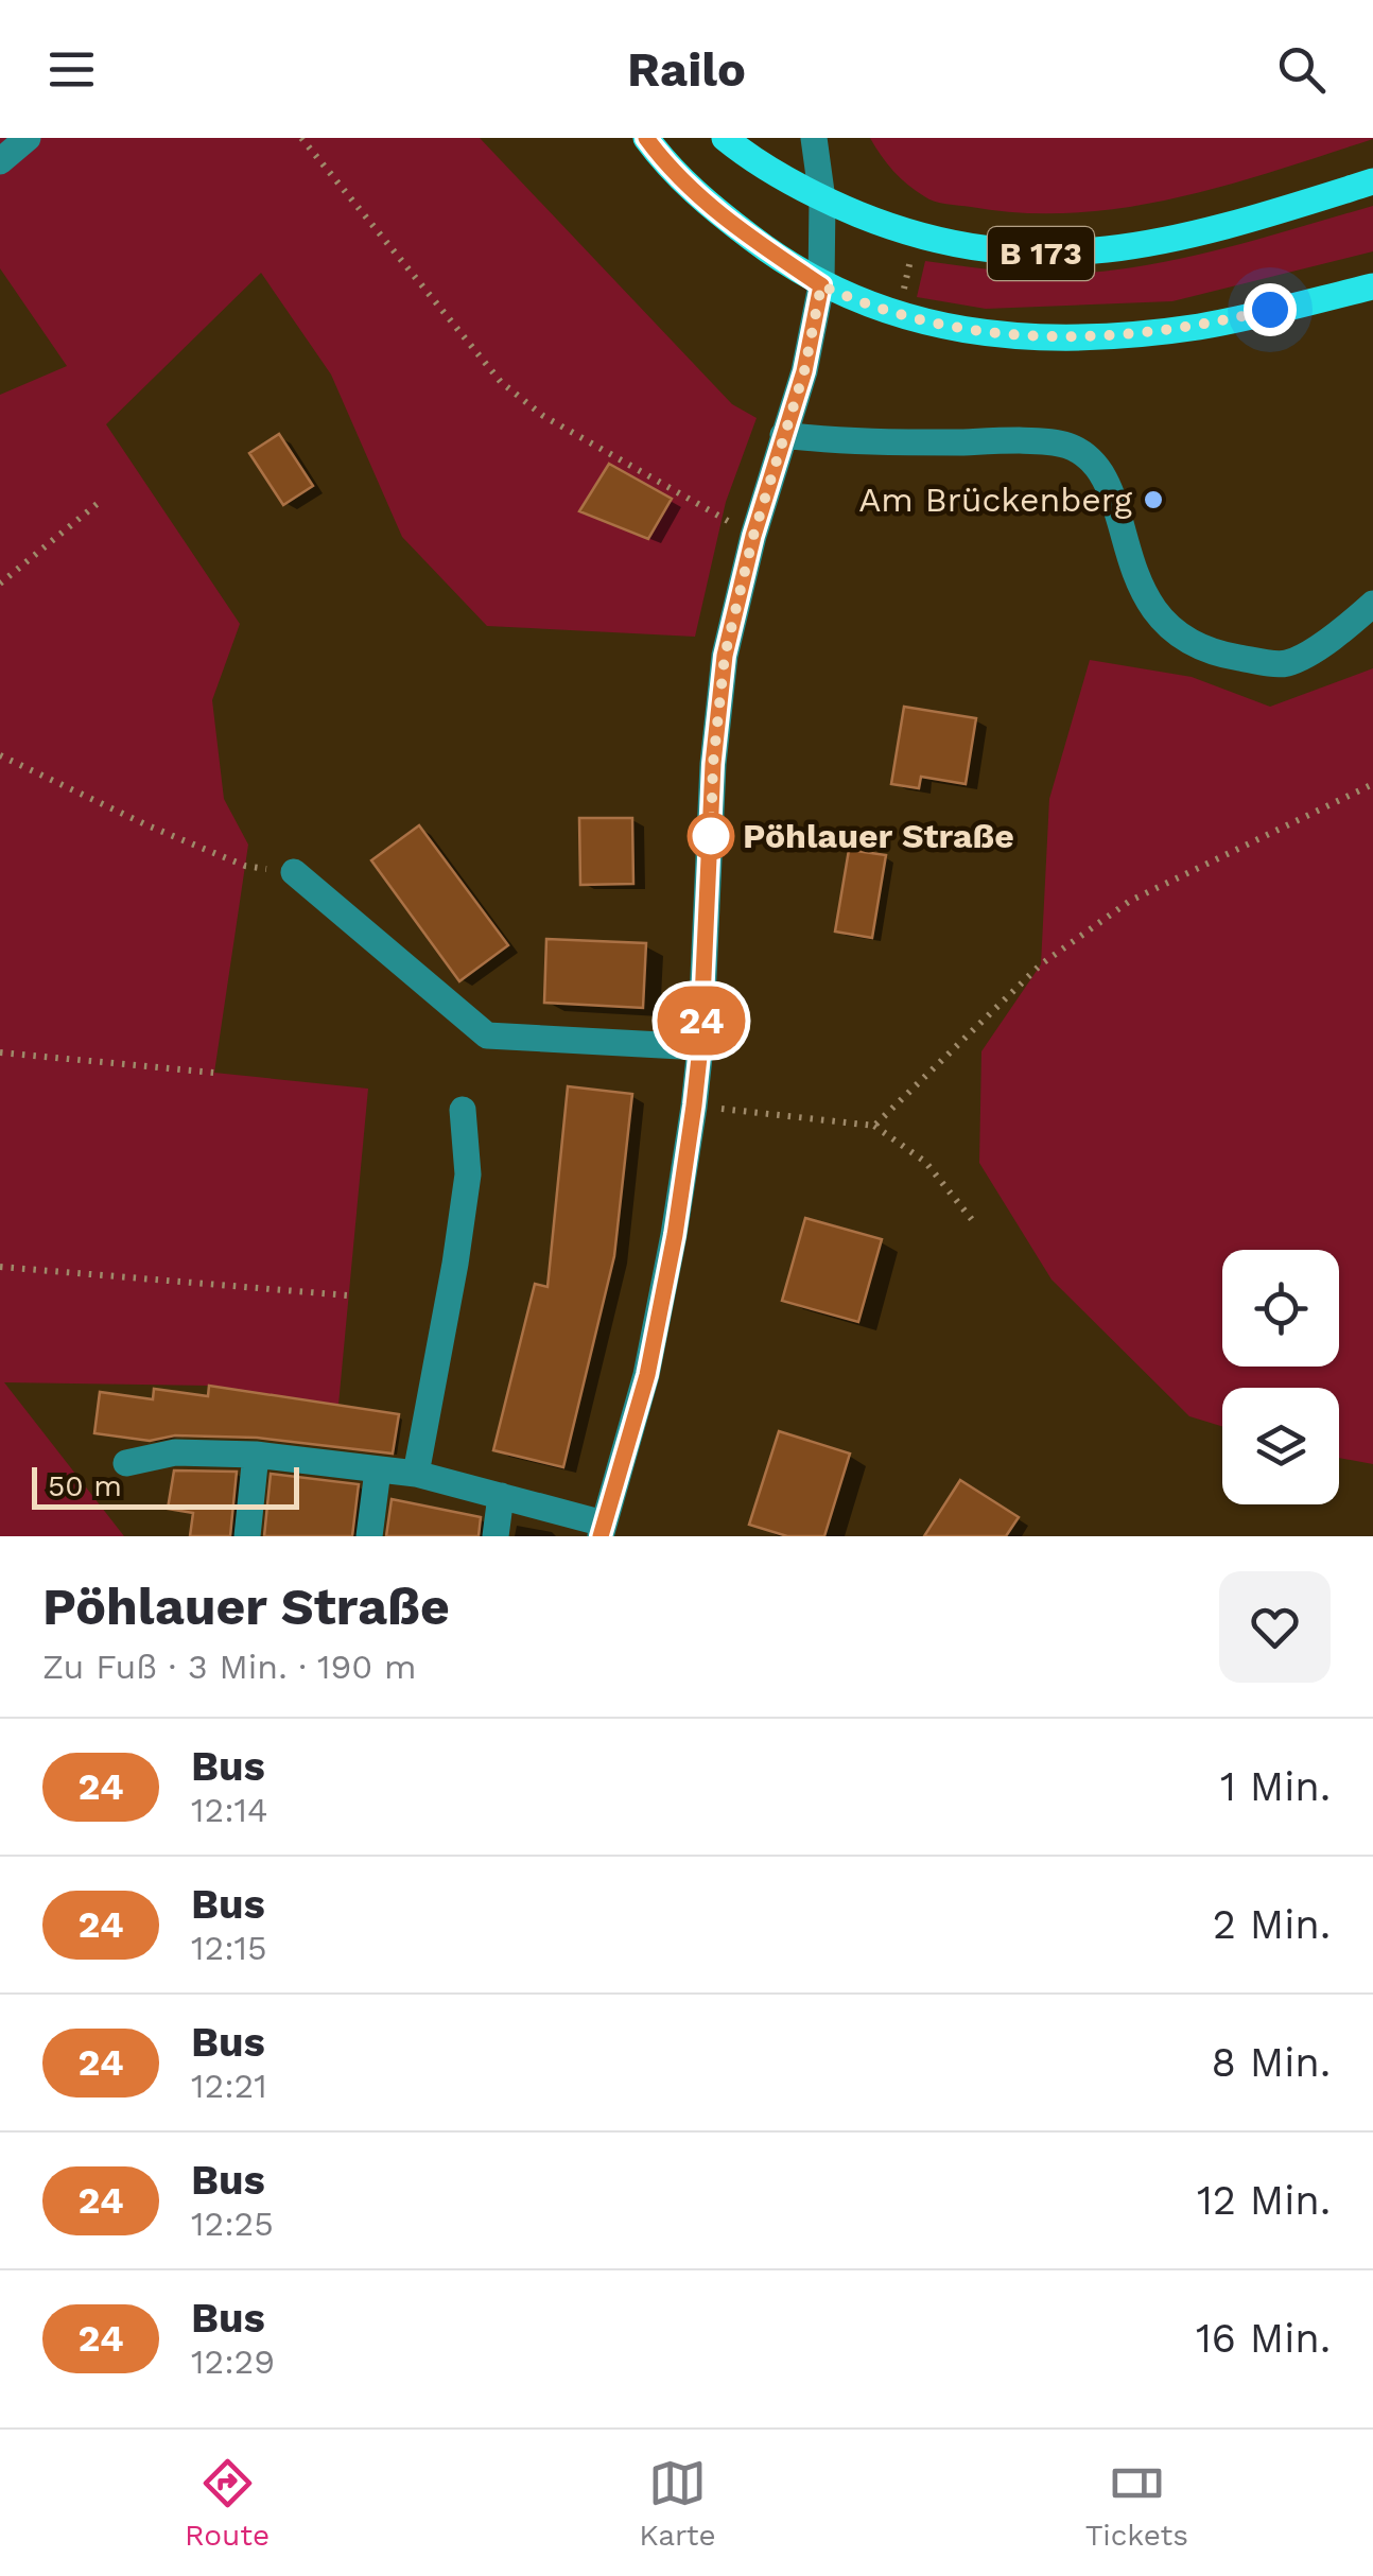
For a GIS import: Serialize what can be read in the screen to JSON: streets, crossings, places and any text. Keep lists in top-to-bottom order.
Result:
{
  "streets": {
    "main road": ["B 173"]
  },
  "places": ["Am Brückenberg", "Pöhlauer Straße"],
  "lines": ["bus line 24"],
  "scale_bar": "50 m",
  "page": {
    "header": "Railo",
    "on_map": "24",
    "scale": "50 m",
    "heading": ["Pöhlauer Straße", "Zu Fuß · 3 Min. · 190 m"],
    "list": [
      {
        "mark": "24",
        "name": "Bus",
        "note": "12:14",
        "value": "1 Min."
      },
      {
        "mark": "24",
        "name": "Bus",
        "note": "12:15",
        "value": "2 Min."
      },
      {
        "mark": "24",
        "name": "Bus",
        "note": "12:21",
        "value": "8 Min."
      },
      {
        "mark": "24",
        "name": "Bus",
        "note": "12:25",
        "value": "12 Min."
      },
      {
        "mark": "24",
        "name": "Bus",
        "note": "12:29",
        "value": "16 Min."
      }
    ],
    "tabs": ["Route", "Karte", "Tickets"]
  }
}
